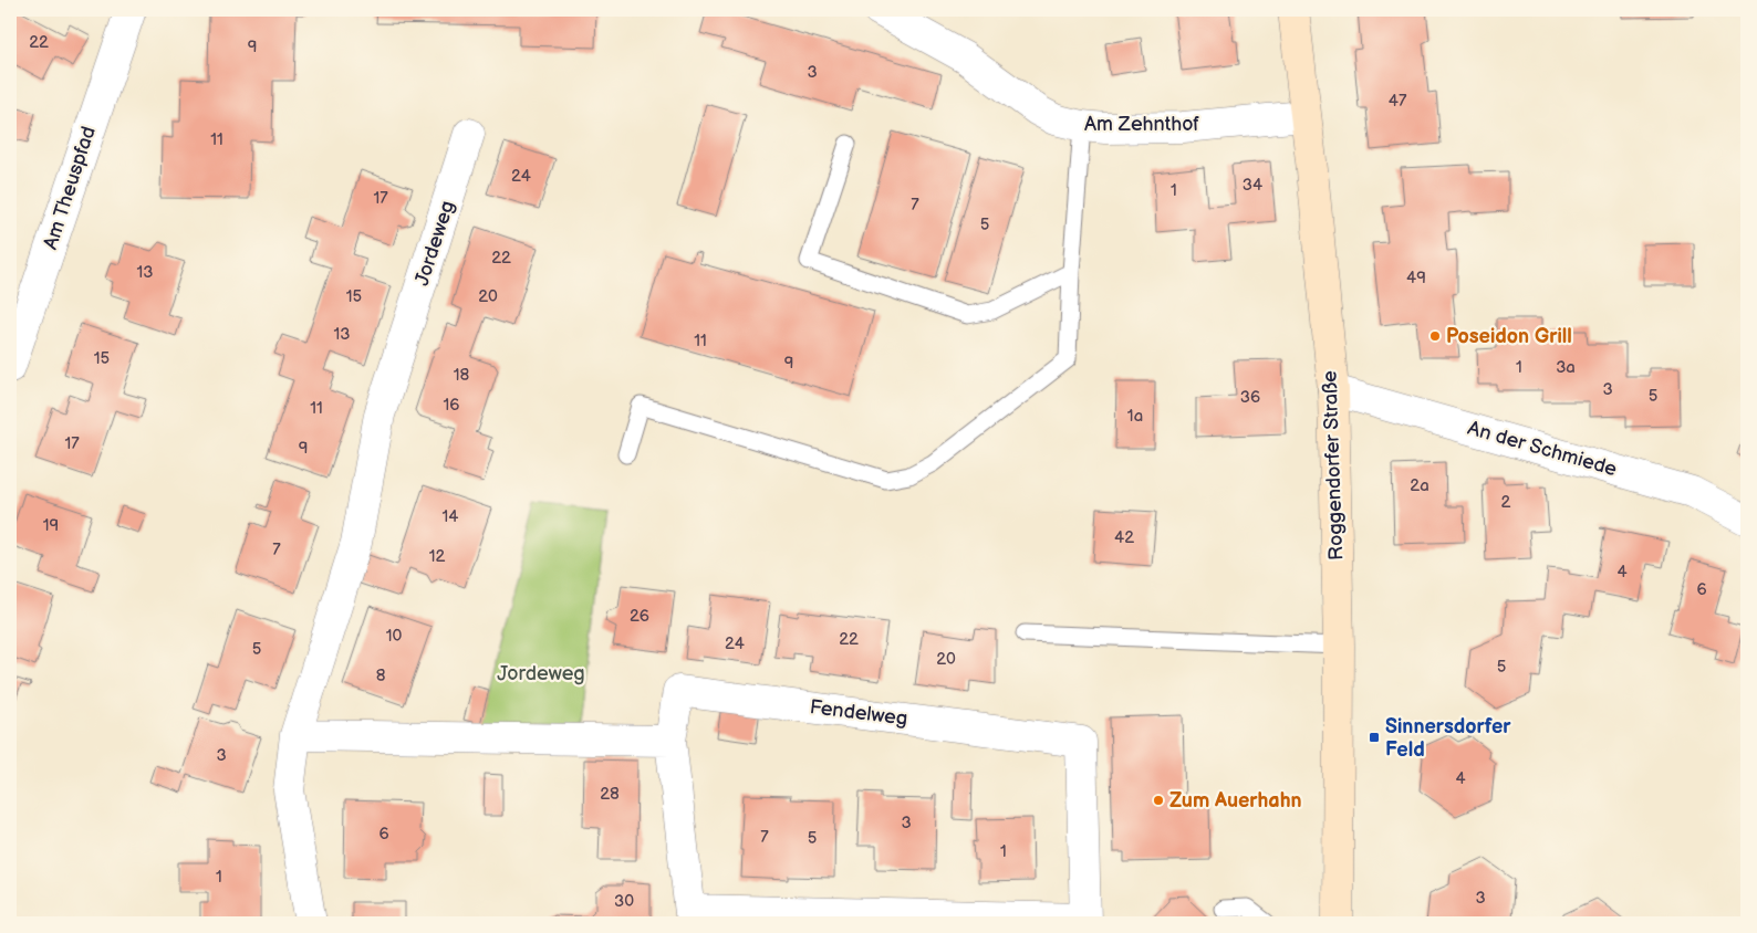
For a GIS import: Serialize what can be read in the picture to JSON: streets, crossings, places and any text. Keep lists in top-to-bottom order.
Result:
{
  "streets": {
    "main road": ["Roggendorfer Straße"],
    "street": [
      "Am Zehnthof",
      "Am Theuspfad",
      "Jordeweg",
      "An der Schmiede",
      "Fendelweg"
    ]
  },
  "crossings": [
    ["Am Zehnthof", "Roggendorfer Straße"],
    ["An der Schmiede", "Roggendorfer Straße"]
  ],
  "parks": ["Jordeweg"],
  "places": {
    "other": ["Poseidon Grill", "Zum Auerhahn"],
    "transit": ["Sinnersdorfer Feld"]
  },
  "house_numbers": [
    "22",
    "9",
    "3",
    "47",
    "11",
    "24",
    "34",
    "1",
    "17",
    "7",
    "5",
    "22",
    "13",
    "49",
    "15",
    "20",
    "13",
    "11",
    "15",
    "9",
    "1",
    "3a",
    "18",
    "3",
    "5",
    "36",
    "16",
    "11",
    "1a",
    "17",
    "9",
    "2a",
    "2",
    "14",
    "19",
    "42",
    "7",
    "12",
    "4",
    "6",
    "26",
    "10",
    "22",
    "24",
    "5",
    "20",
    "5",
    "8",
    "3",
    "4",
    "28",
    "3",
    "6",
    "7",
    "5",
    "1",
    "1",
    "3",
    "30"
  ]
}
